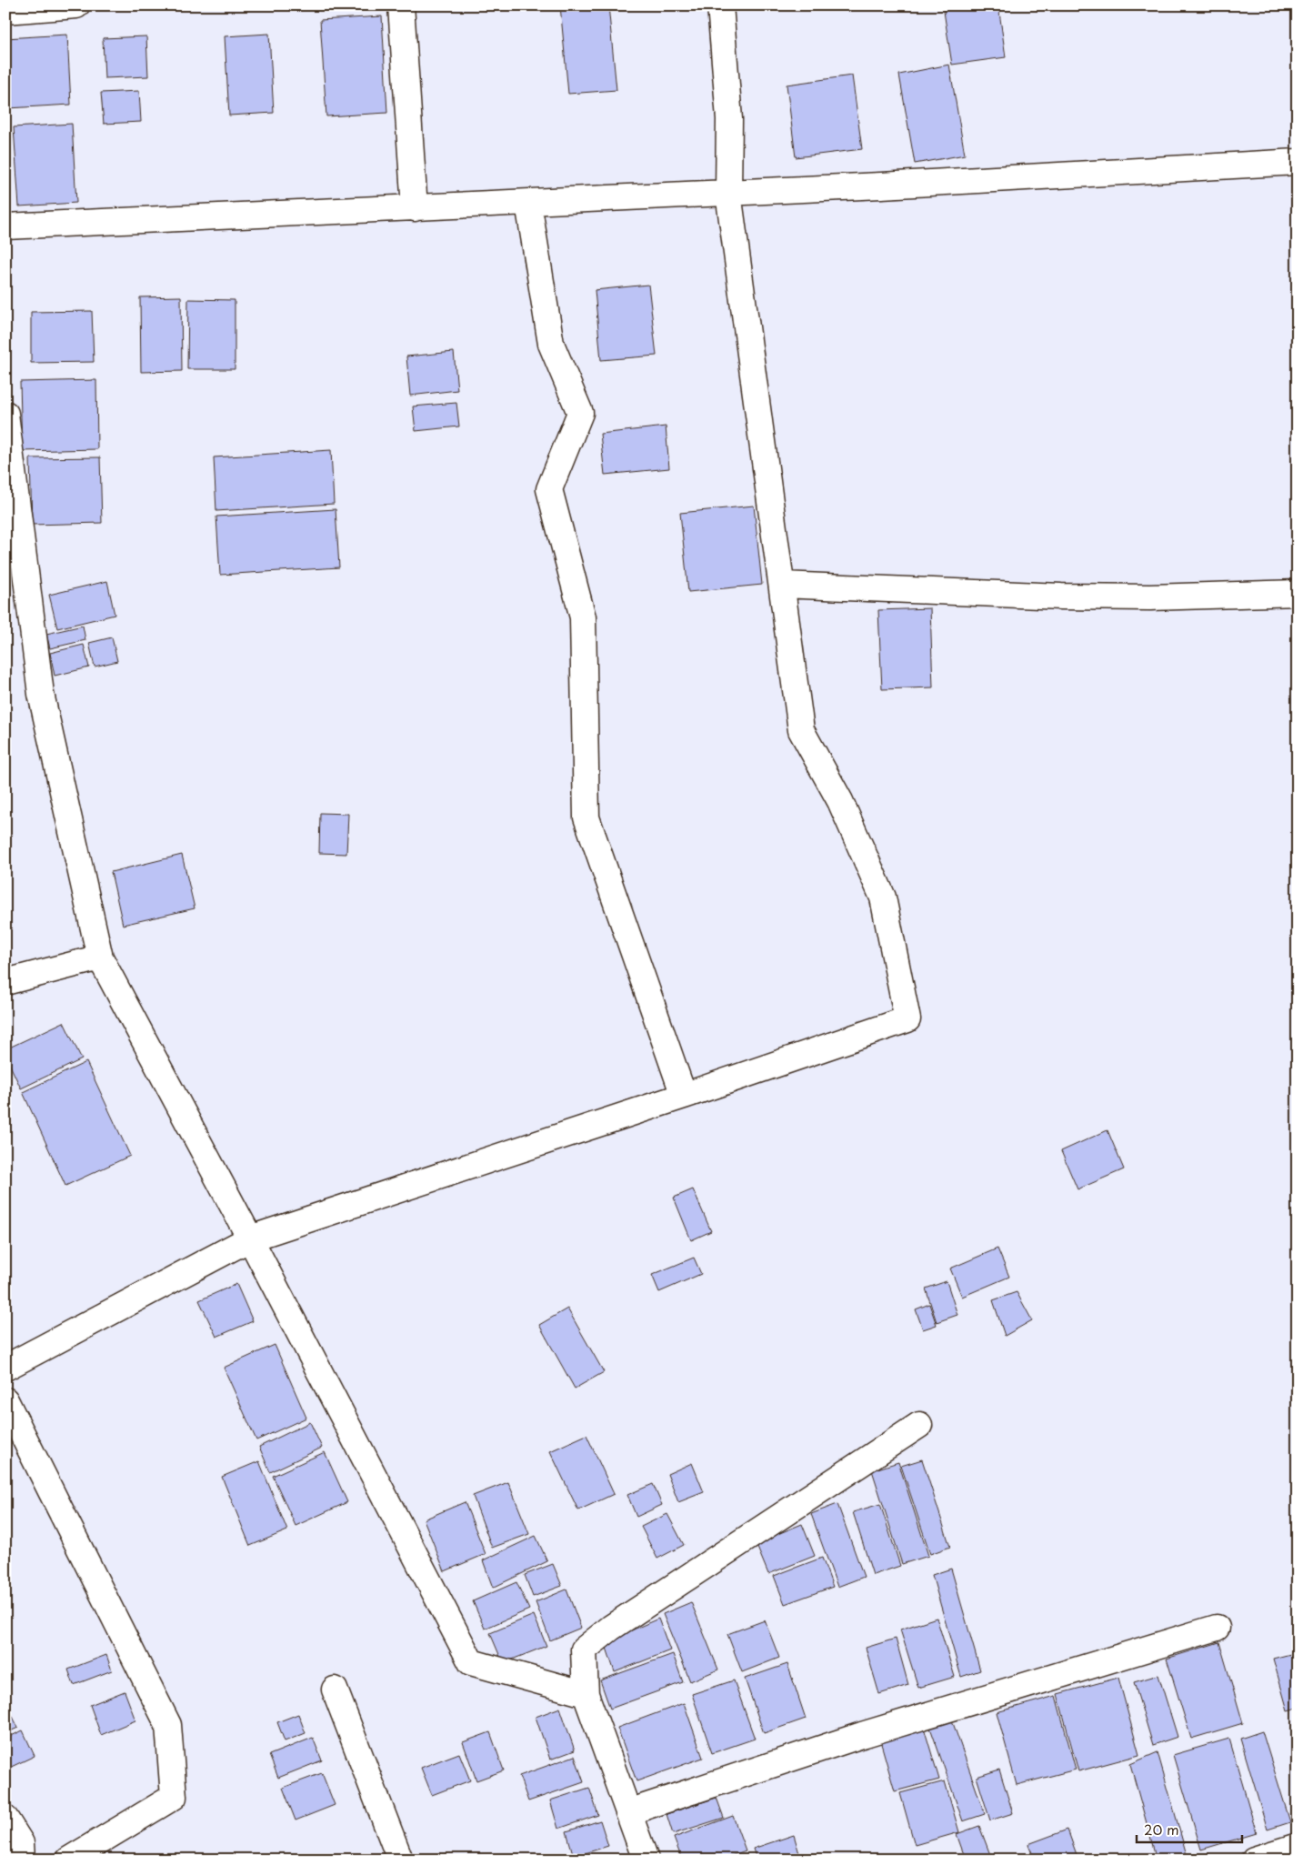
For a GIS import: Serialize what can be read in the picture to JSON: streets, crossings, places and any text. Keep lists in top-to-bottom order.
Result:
{
  "scale_bar": "20 m"
}
